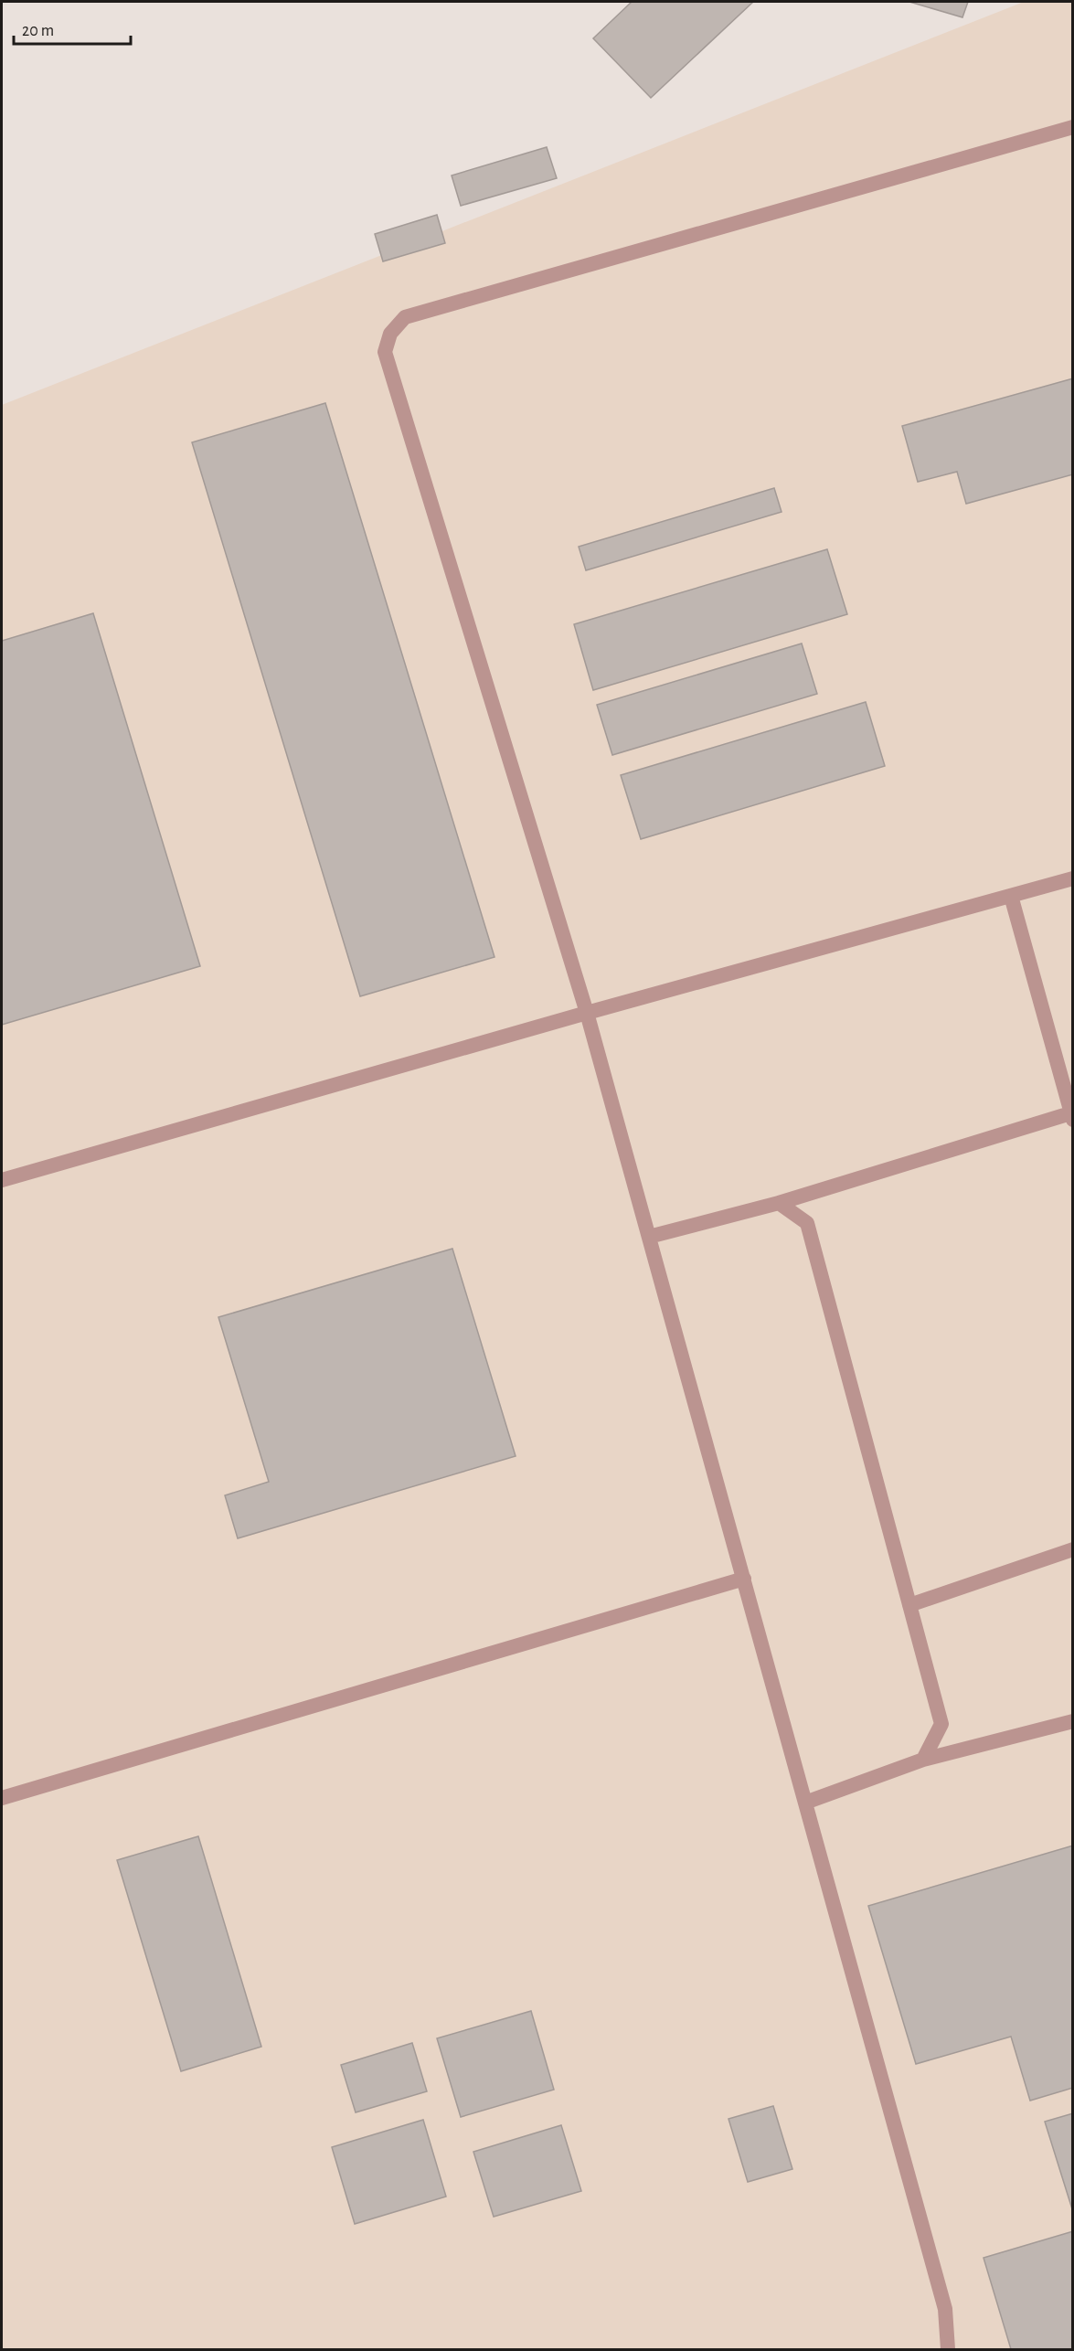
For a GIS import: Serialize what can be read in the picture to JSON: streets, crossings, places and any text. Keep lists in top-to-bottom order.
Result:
{
  "scale_bar": "20 m"
}
